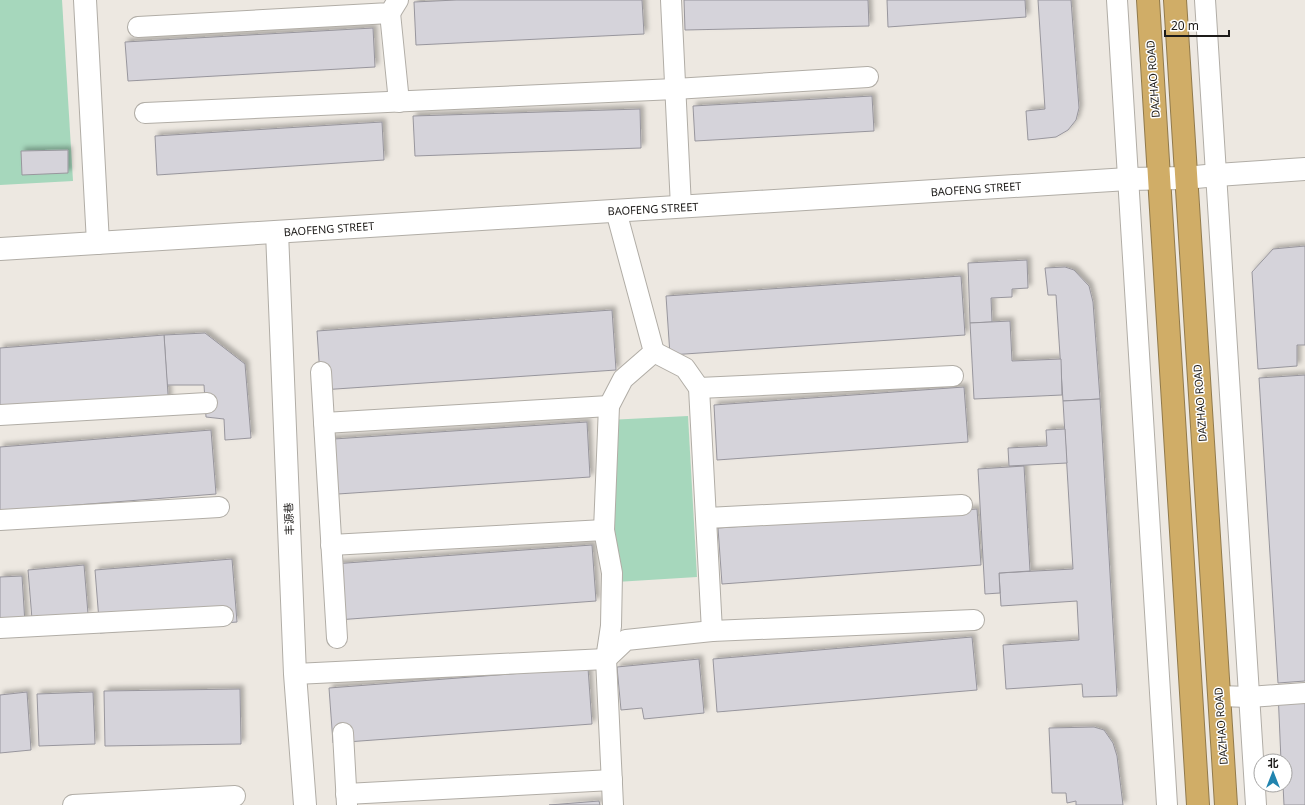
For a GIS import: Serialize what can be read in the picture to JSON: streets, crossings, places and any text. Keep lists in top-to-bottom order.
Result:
{
  "streets": {
    "highway": ["DAZHAO ROAD"],
    "street": ["BAOFENG STREET", "丰源巷"]
  },
  "crossings": [
    ["DAZHAO ROAD", "BAOFENG STREET"],
    ["BAOFENG STREET", "丰源巷"]
  ],
  "scale_bar": "20 m",
  "north": "top"
}
